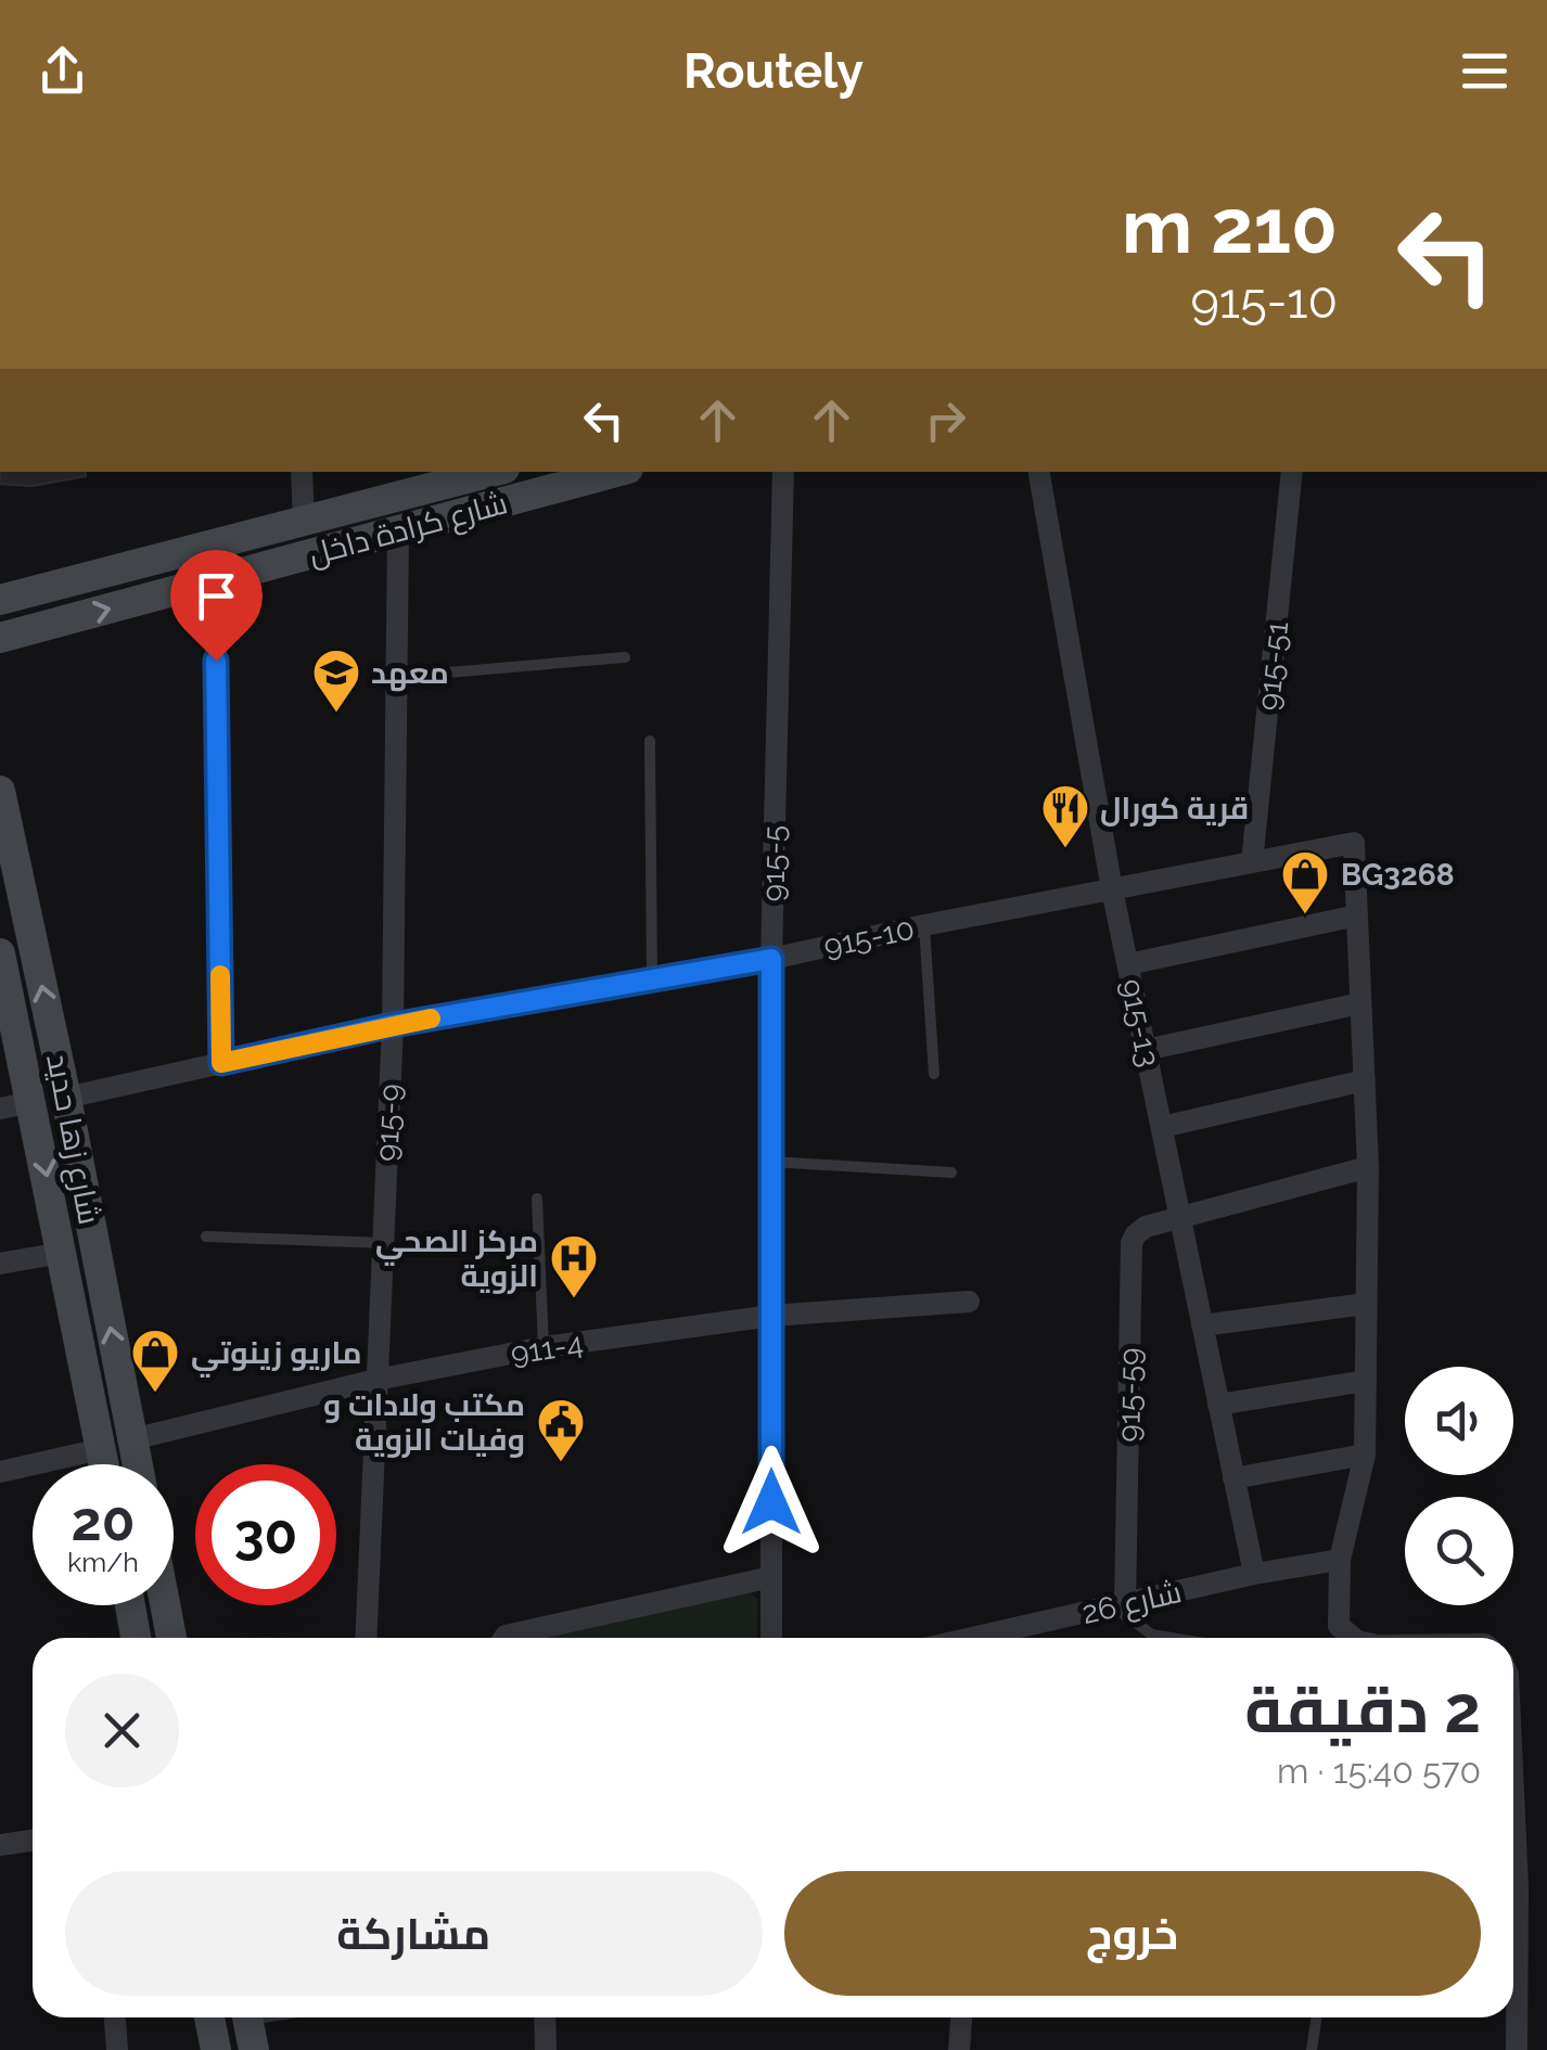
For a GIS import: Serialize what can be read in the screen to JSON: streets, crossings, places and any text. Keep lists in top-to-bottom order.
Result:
{
  "streets": {
    "street": [
      "شارع كرادة داخل",
      "915-51",
      "915-5",
      "915-10",
      "915-13",
      "915-9",
      "شارع زها حديد",
      "911-4",
      "915-59",
      "شارع 26"
    ]
  },
  "crossings": [
    ["شارع كرادة داخل", "915-9"],
    ["915-51", "915-10"],
    ["915-5", "915-10"],
    ["915-5", "911-4"],
    ["915-10", "915-13"],
    ["915-10", "915-9"],
    ["915-10", "شارع زها حديد"],
    ["915-13", "915-59"],
    ["915-13", "شارع 26"],
    ["915-9", "911-4"],
    ["شارع زها حديد", "911-4"],
    ["915-59", "شارع 26"]
  ],
  "places": {
    "school or university": ["معهد"],
    "restaurant": ["قرية كورال"],
    "shop": ["BG3268", "ماريو زينوتي"],
    "hospital": ["مركز الصحي الزوية"],
    "public building": ["مكتب ولادات و وفيات الزوية"]
  },
  "page": {
    "header": "Routely",
    "turn": ["210 m", "915-10"],
    "speed": "20 km/h",
    "limit": "30",
    "heading": ["2 دقيقة", "570 m · 15:40"],
    "buttons": ["خروج", "مشاركة"]
  }
}
